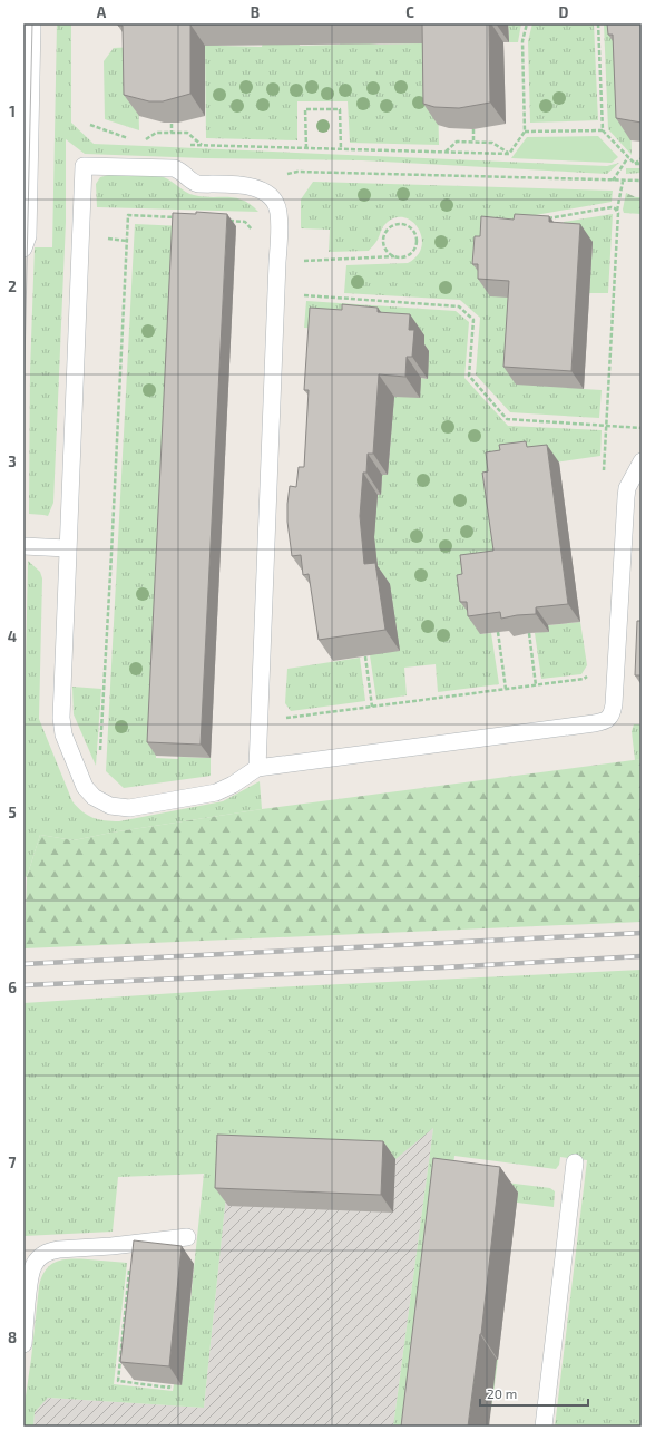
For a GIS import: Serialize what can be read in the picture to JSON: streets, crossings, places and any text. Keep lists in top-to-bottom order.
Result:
{
  "scale_bar": "20 m",
  "grid": {
    "columns": [
      "A",
      "B",
      "C",
      "D"
    ],
    "rows": [
      "1",
      "2",
      "3",
      "4",
      "5",
      "6",
      "7",
      "8"
    ]
  }
}
